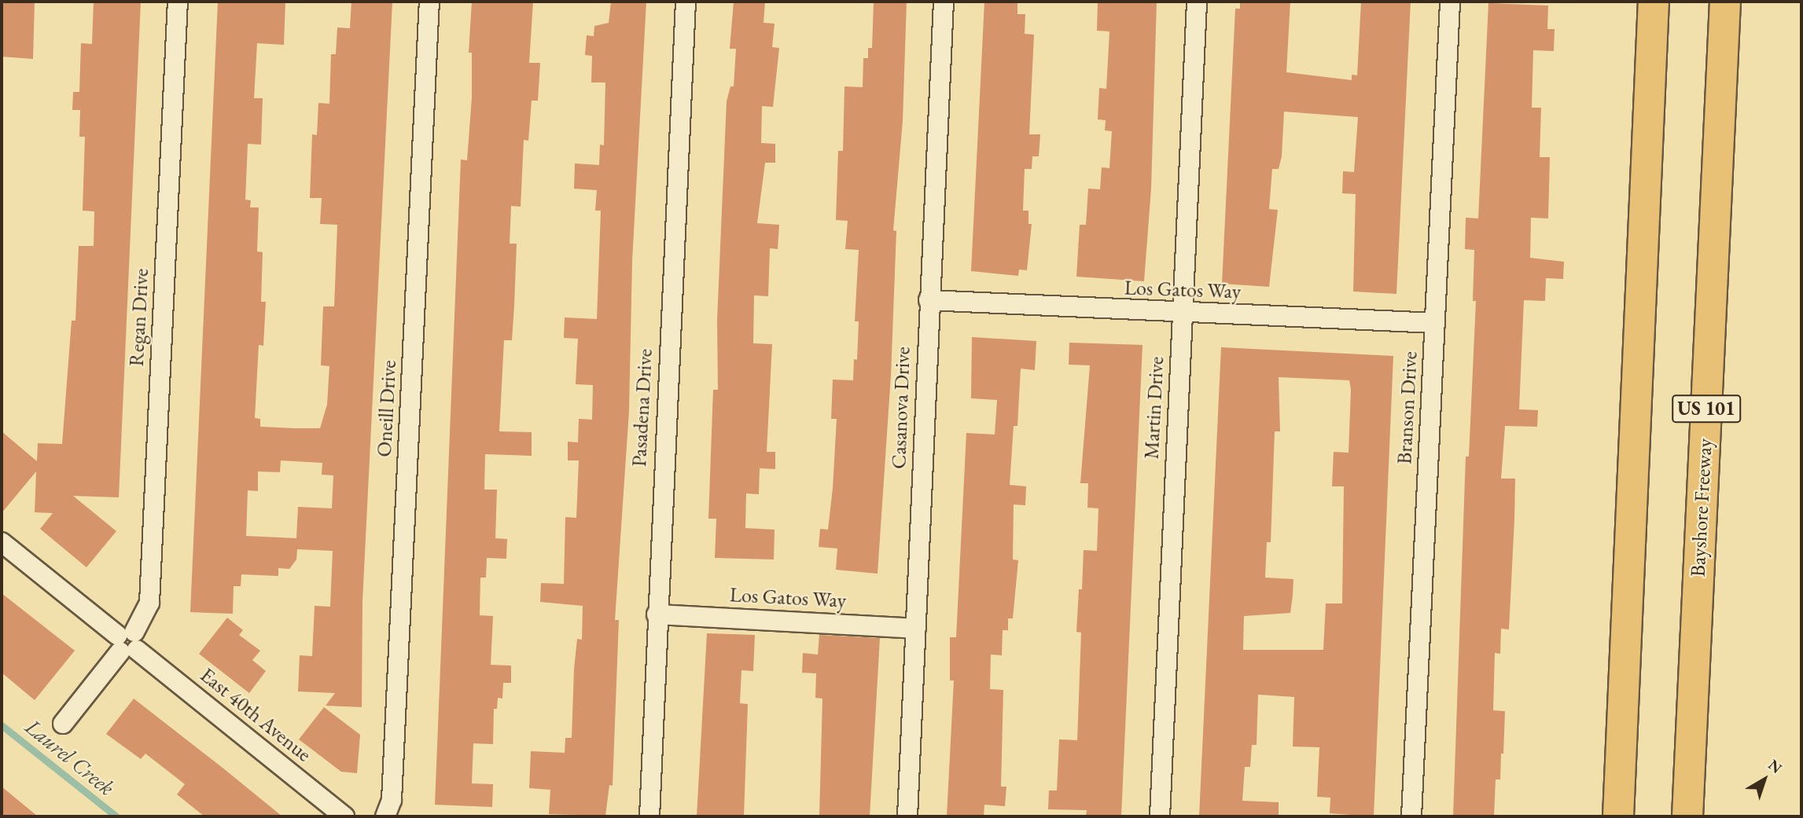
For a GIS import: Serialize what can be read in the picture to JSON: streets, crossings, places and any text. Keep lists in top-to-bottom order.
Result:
{
  "streets": {
    "highway": ["US 101", "Bayshore Freeway"],
    "street": [
      "Los Gatos Way",
      "Regan Drive",
      "Pasadena Drive",
      "Casanova Drive",
      "Martin Drive",
      "Branson Drive",
      "Oneill Drive",
      "East 40th Avenue"
    ]
  },
  "crossings": [
    ["Los Gatos Way", "Pasadena Drive"],
    ["Los Gatos Way", "Casanova Drive"],
    ["Los Gatos Way", "Martin Drive"],
    ["Los Gatos Way", "Branson Drive"],
    ["Regan Drive", "East 40th Avenue"]
  ],
  "water": ["Laurel Creek"],
  "north": "top right"
}
